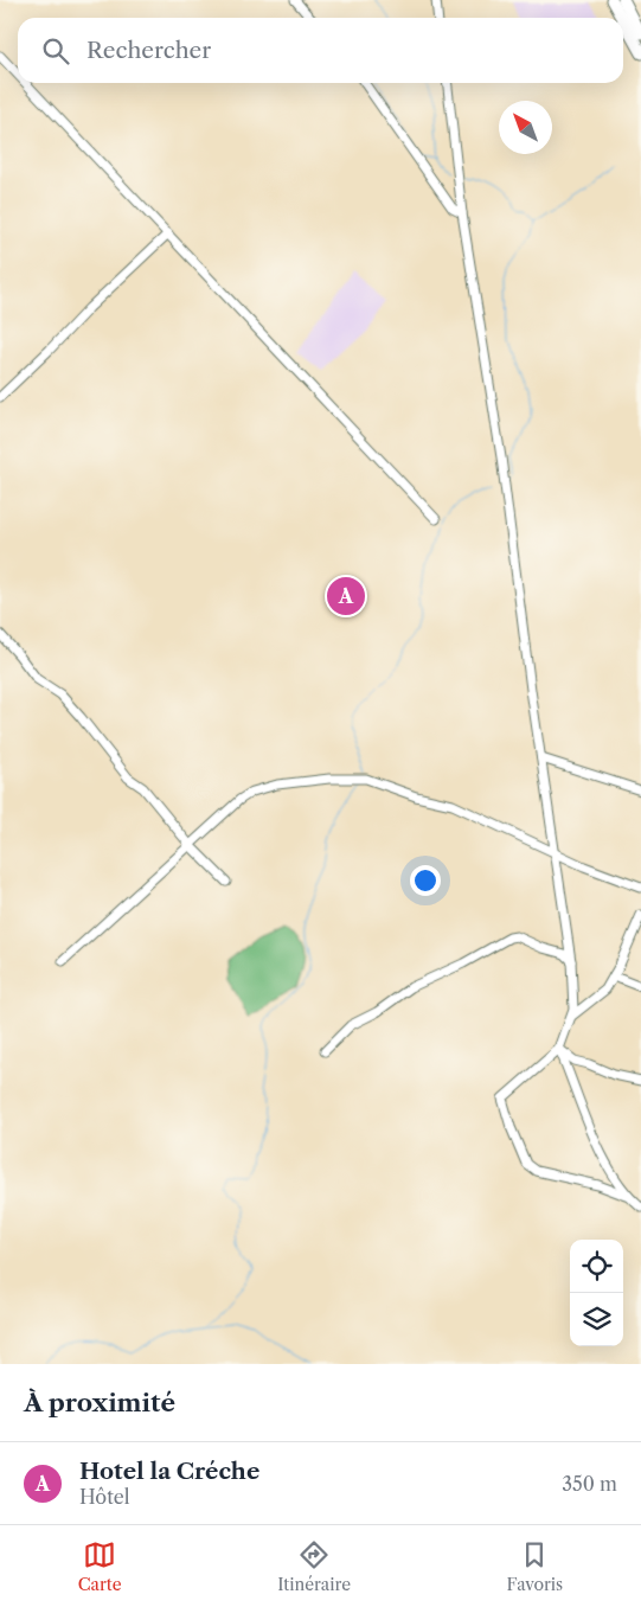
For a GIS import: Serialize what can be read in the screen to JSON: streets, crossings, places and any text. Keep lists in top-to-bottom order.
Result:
{
  "north": "top left",
  "page": {
    "search": "Rechercher",
    "pins": "A",
    "heading": "À proximité",
    "list": [
      {
        "mark": "A",
        "name": "Hotel la Créche",
        "note": "Hôtel",
        "value": "350 m"
      }
    ],
    "nav": ["Carte", "Itinéraire", "Favoris"]
  }
}
